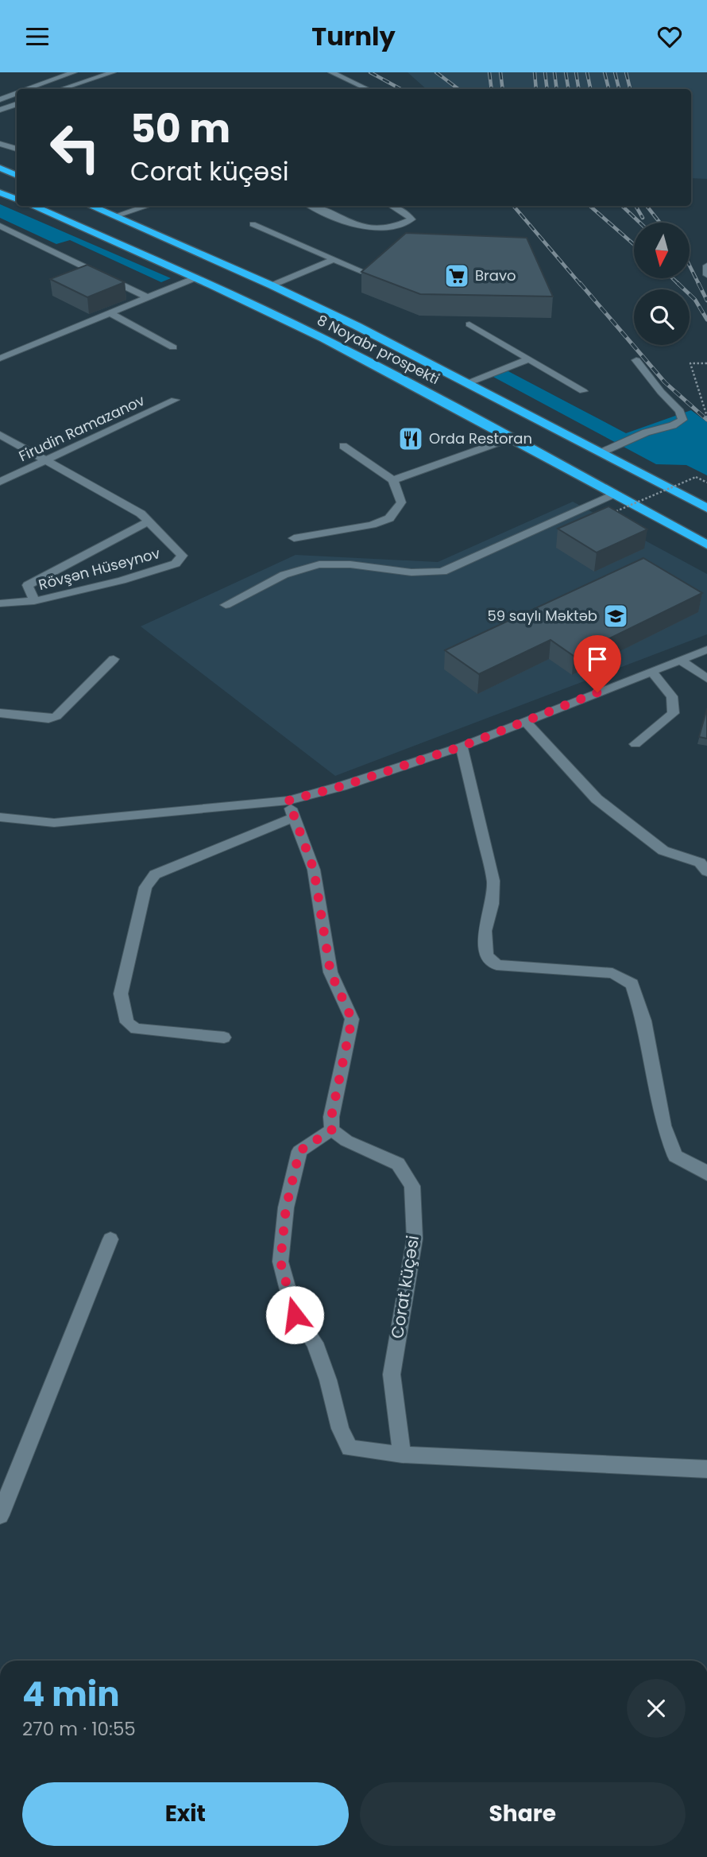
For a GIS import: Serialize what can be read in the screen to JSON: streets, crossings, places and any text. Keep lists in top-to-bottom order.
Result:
{
  "streets": {
    "highway": ["8 Noyabr prospekti"],
    "street": ["Firudin Ramazanov", "Rövşən Hüseynov", "Corat küçəsi"]
  },
  "crossings": [
    ["Firudin Ramazanov", "Rövşən Hüseynov"]
  ],
  "places": {
    "supermarket": ["Bravo"],
    "restaurant": ["Orda Restoran"],
    "school or university": ["59 saylı Məktəb"]
  },
  "north": "bottom",
  "page": {
    "header": "Turnly",
    "turn": ["50 m", "Corat küçəsi"],
    "heading": ["4 min", "270 m · 10:55"],
    "buttons": ["Exit", "Share"]
  }
}
